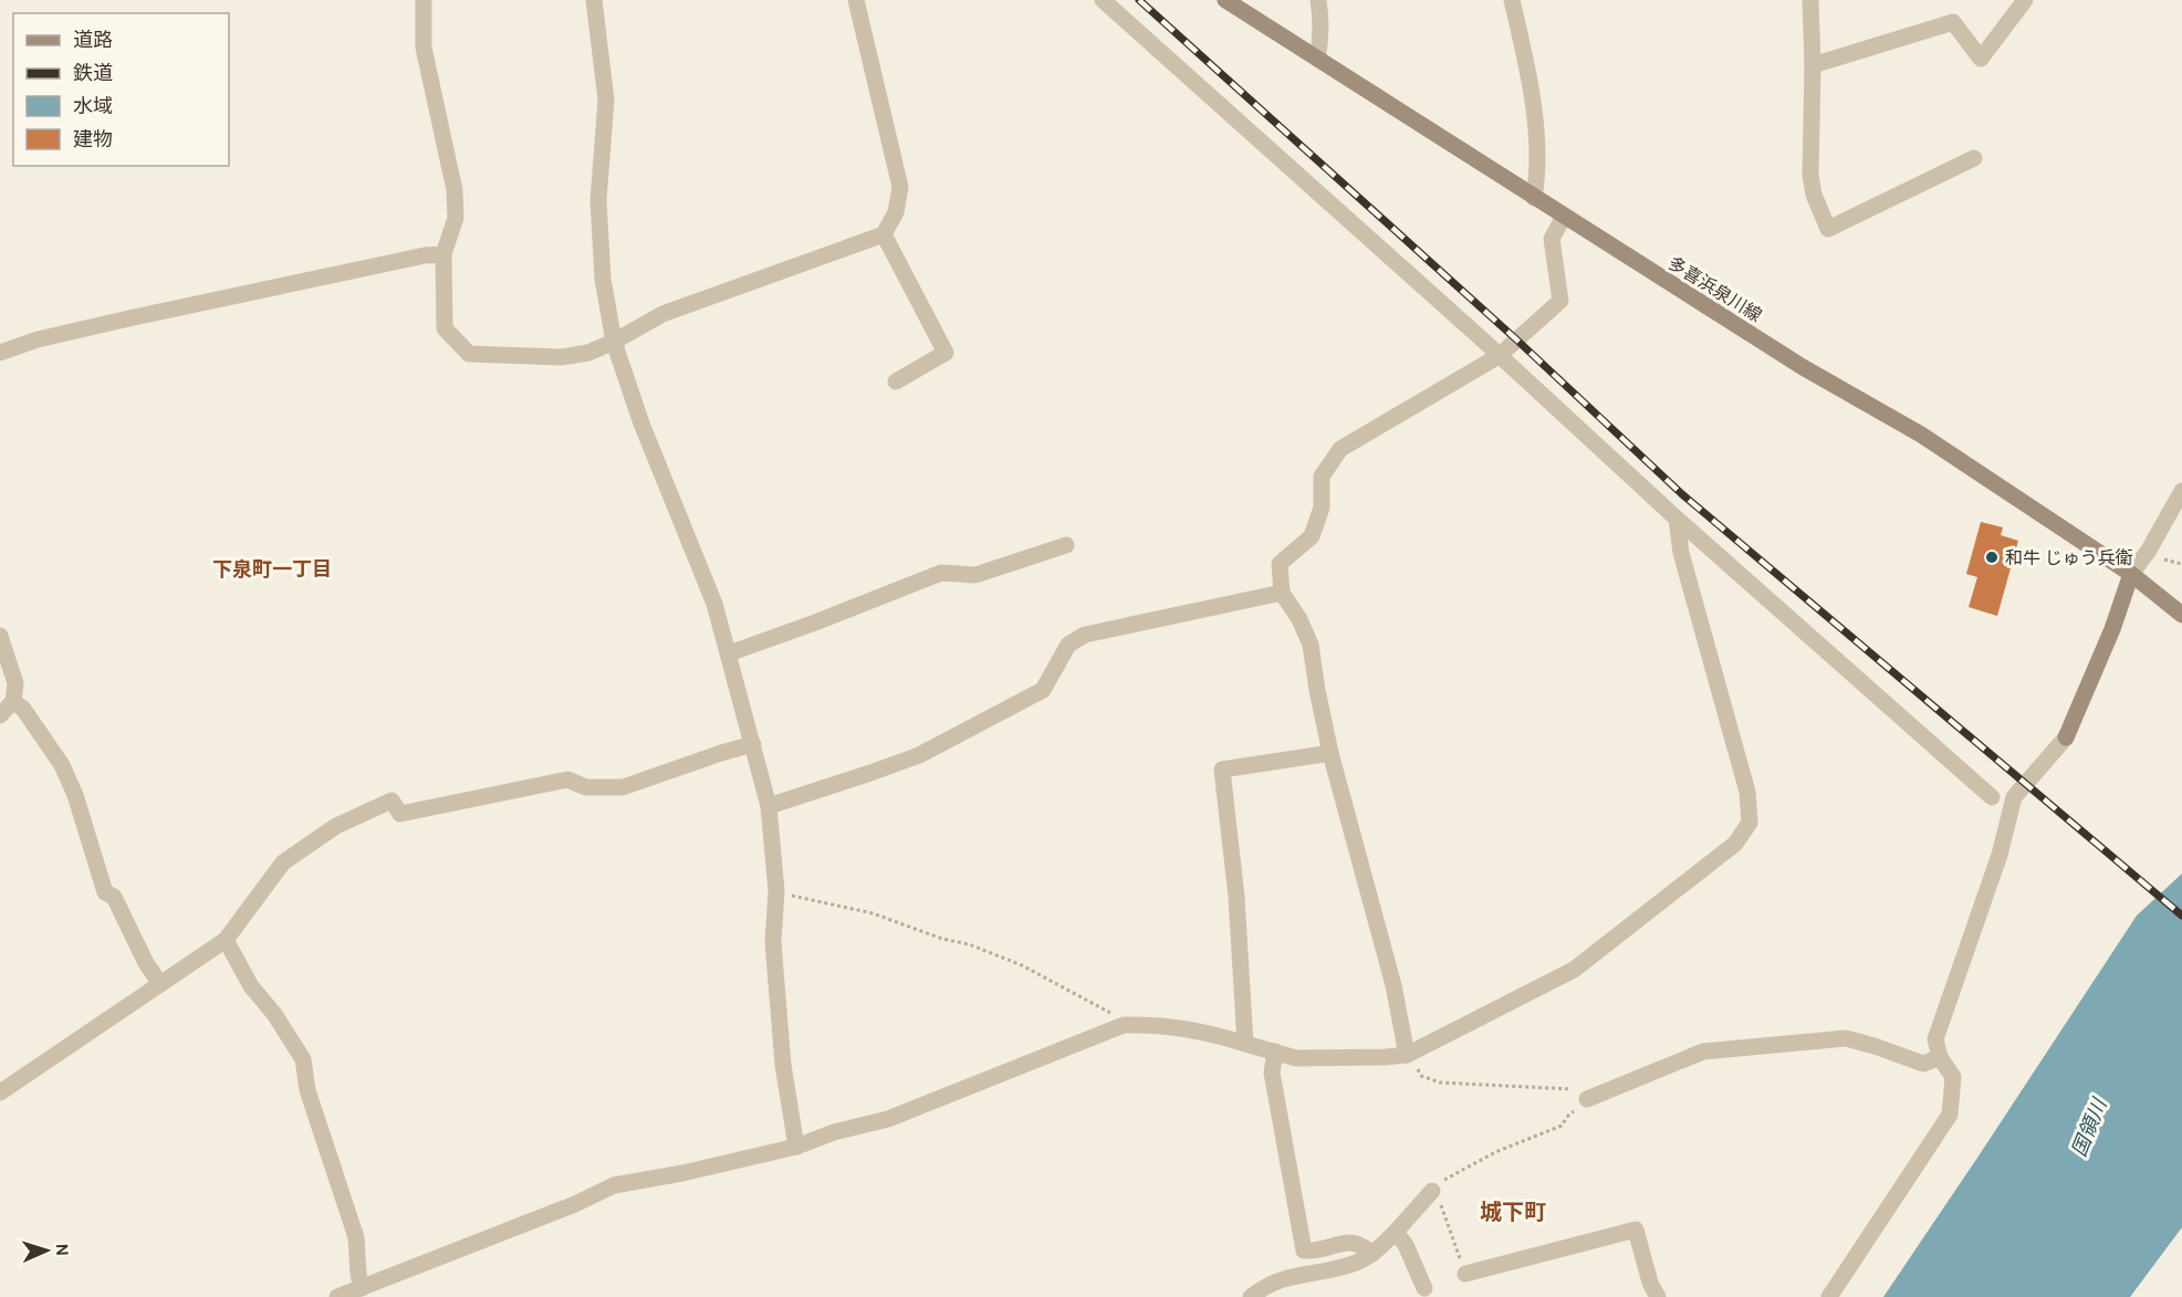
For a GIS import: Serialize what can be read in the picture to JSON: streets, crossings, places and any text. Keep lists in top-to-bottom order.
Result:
{
  "streets": {
    "main road": ["多喜浜泉川線"]
  },
  "districts": ["下泉町一丁目", "城下町"],
  "water": ["国領川"],
  "places": ["和牛 じゅう兵衛"],
  "legend": [
    "道路",
    "鉄道",
    "水域",
    "建物"
  ],
  "north": "right"
}
